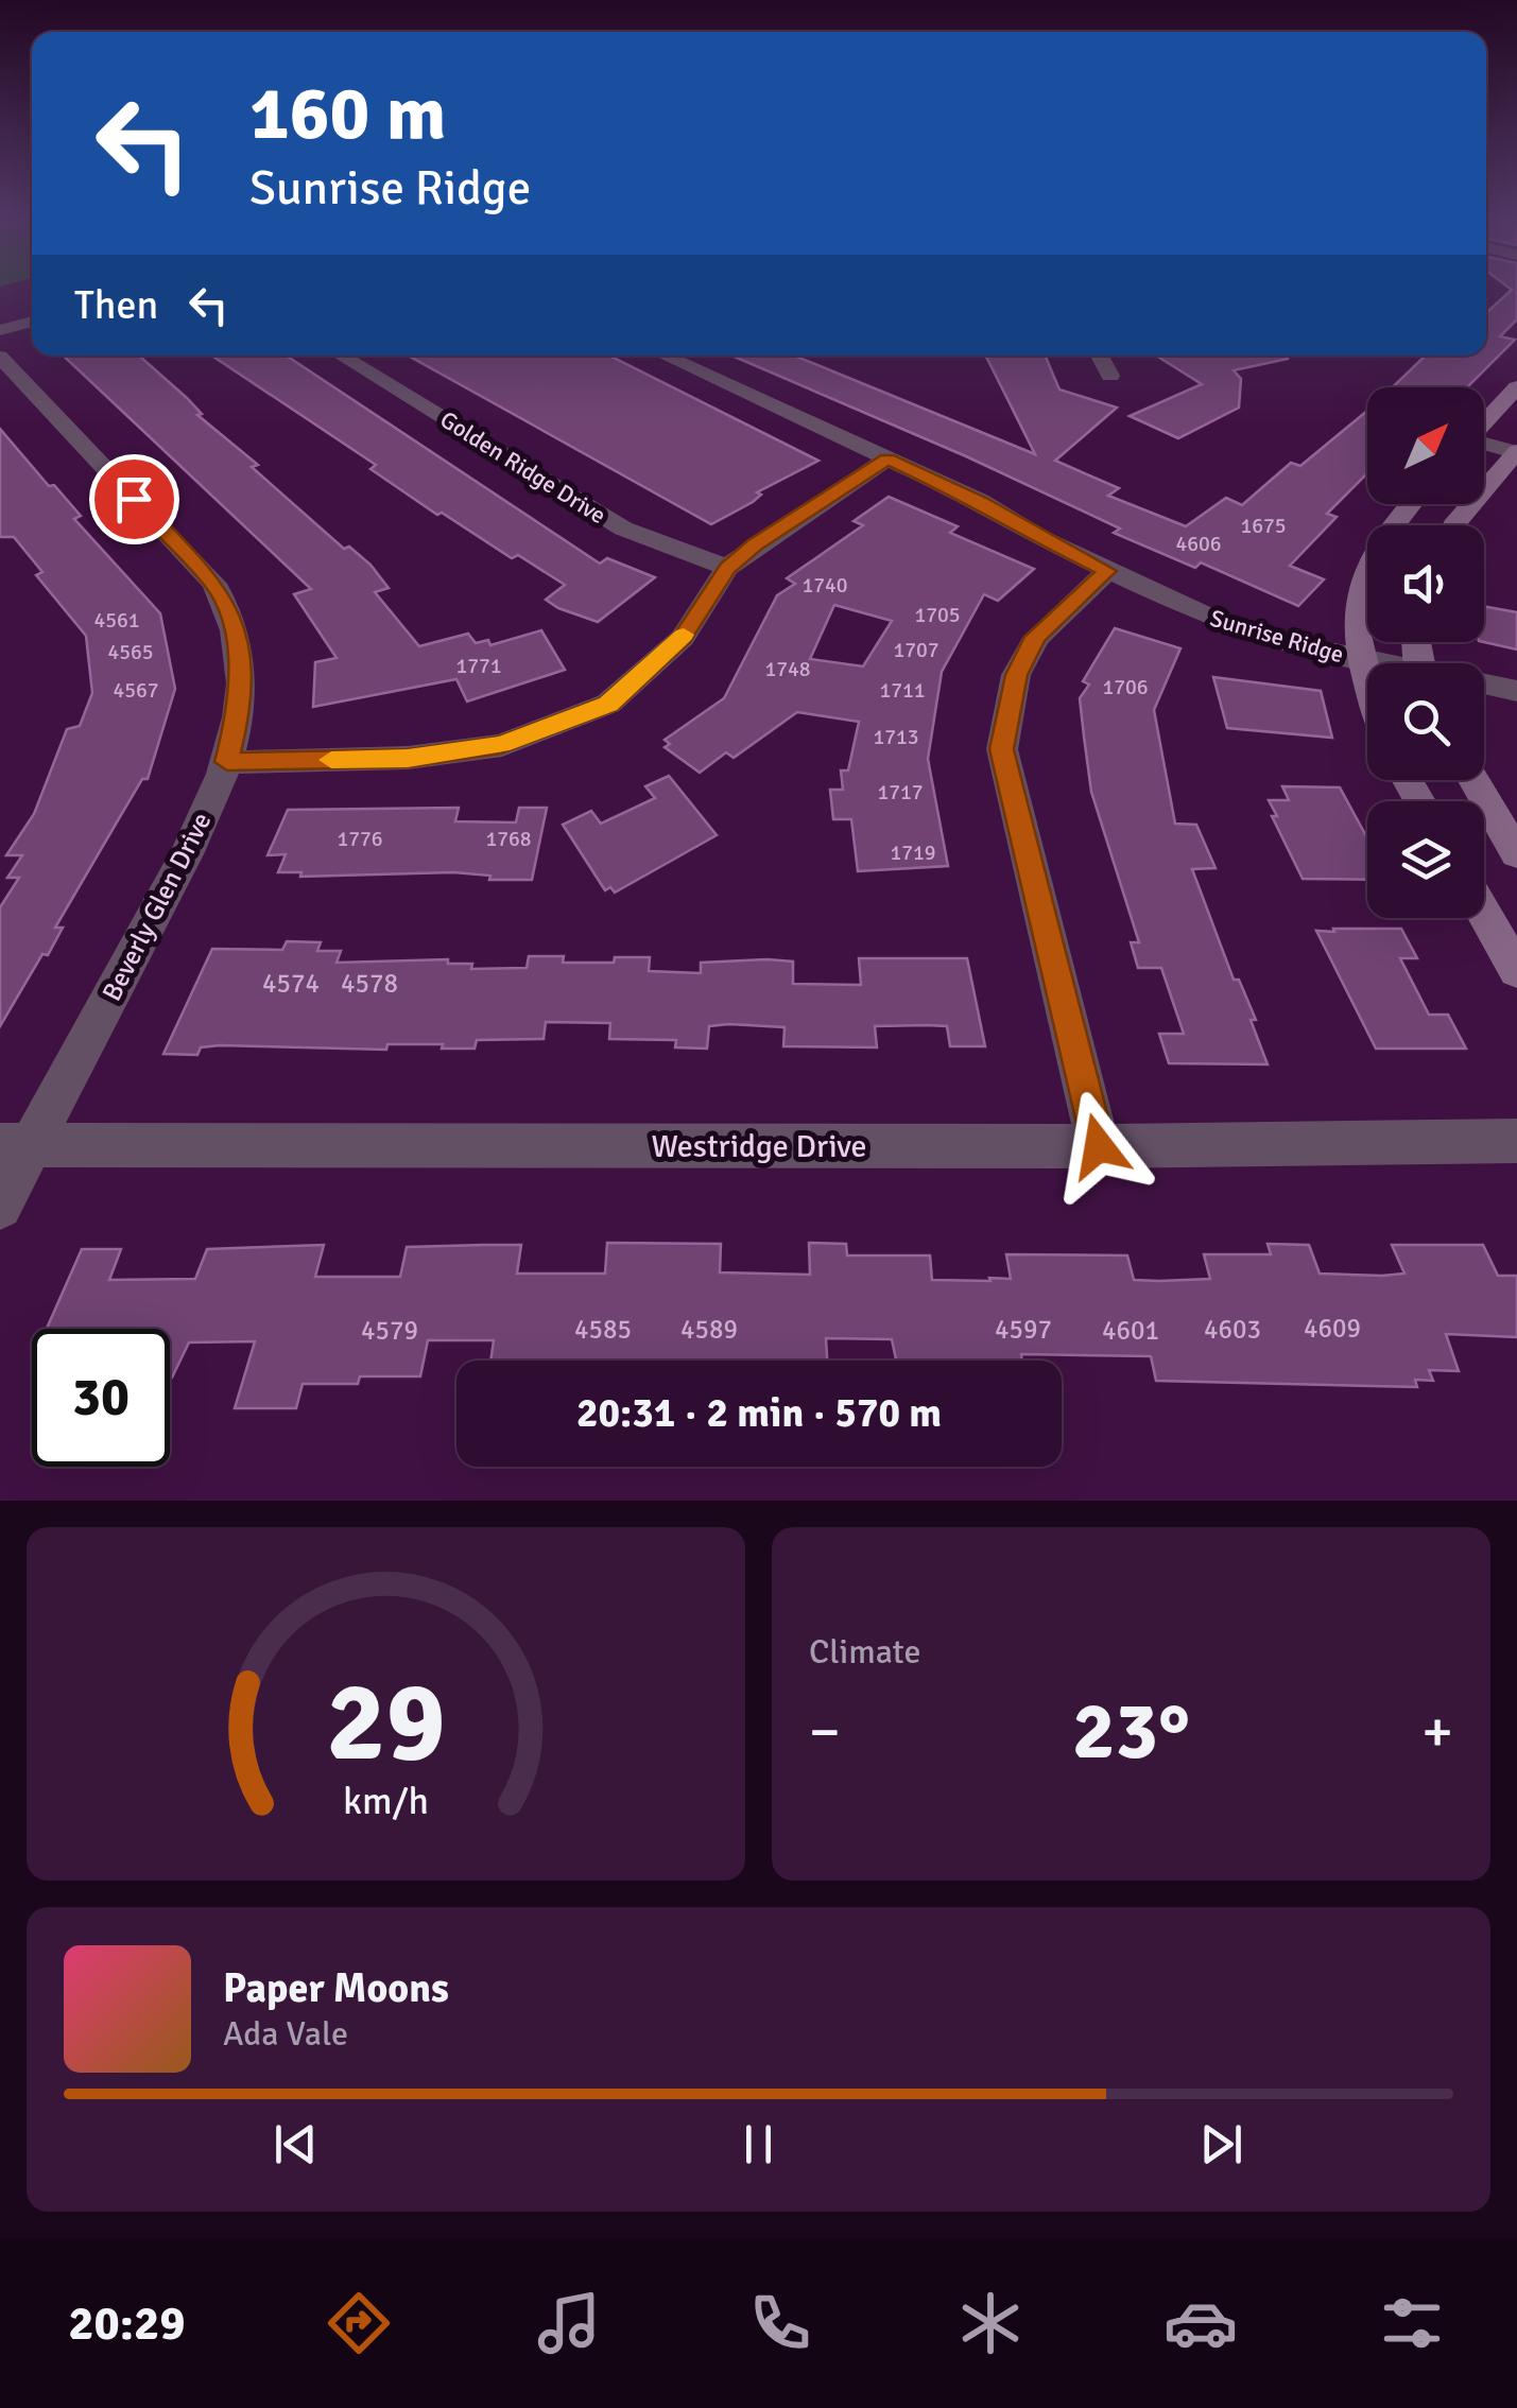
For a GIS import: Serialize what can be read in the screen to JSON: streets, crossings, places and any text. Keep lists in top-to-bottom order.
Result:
{
  "streets": {
    "street": [
      "Golden Ridge Drive",
      "Sunrise Ridge",
      "Beverly Glen Drive",
      "Westridge Drive"
    ]
  },
  "crossings": [
    ["Beverly Glen Drive", "Westridge Drive"]
  ],
  "house_numbers": [
    "1675",
    "4606",
    "1740",
    "1705",
    "4561",
    "1707",
    "4565",
    "1771",
    "1748",
    "1706",
    "4567",
    "1711",
    "1713",
    "1717",
    "1776",
    "1768",
    "1719",
    "4574",
    "4578",
    "4609",
    "4585",
    "4589",
    "4597",
    "4603",
    "4579",
    "4601"
  ],
  "north": "top right",
  "page": {
    "turn": ["160 m", "Sunrise Ridge"],
    "then": "Then",
    "limit": "30",
    "trip": "20:31 · 2 min · 570 m",
    "tile": "Climate",
    "heat": ["−", "23°", "+"],
    "song": ["Paper Moons", "Ada Vale"],
    "tabs": "20:29",
    "gauge": ["29", "km/h"]
  }
}
